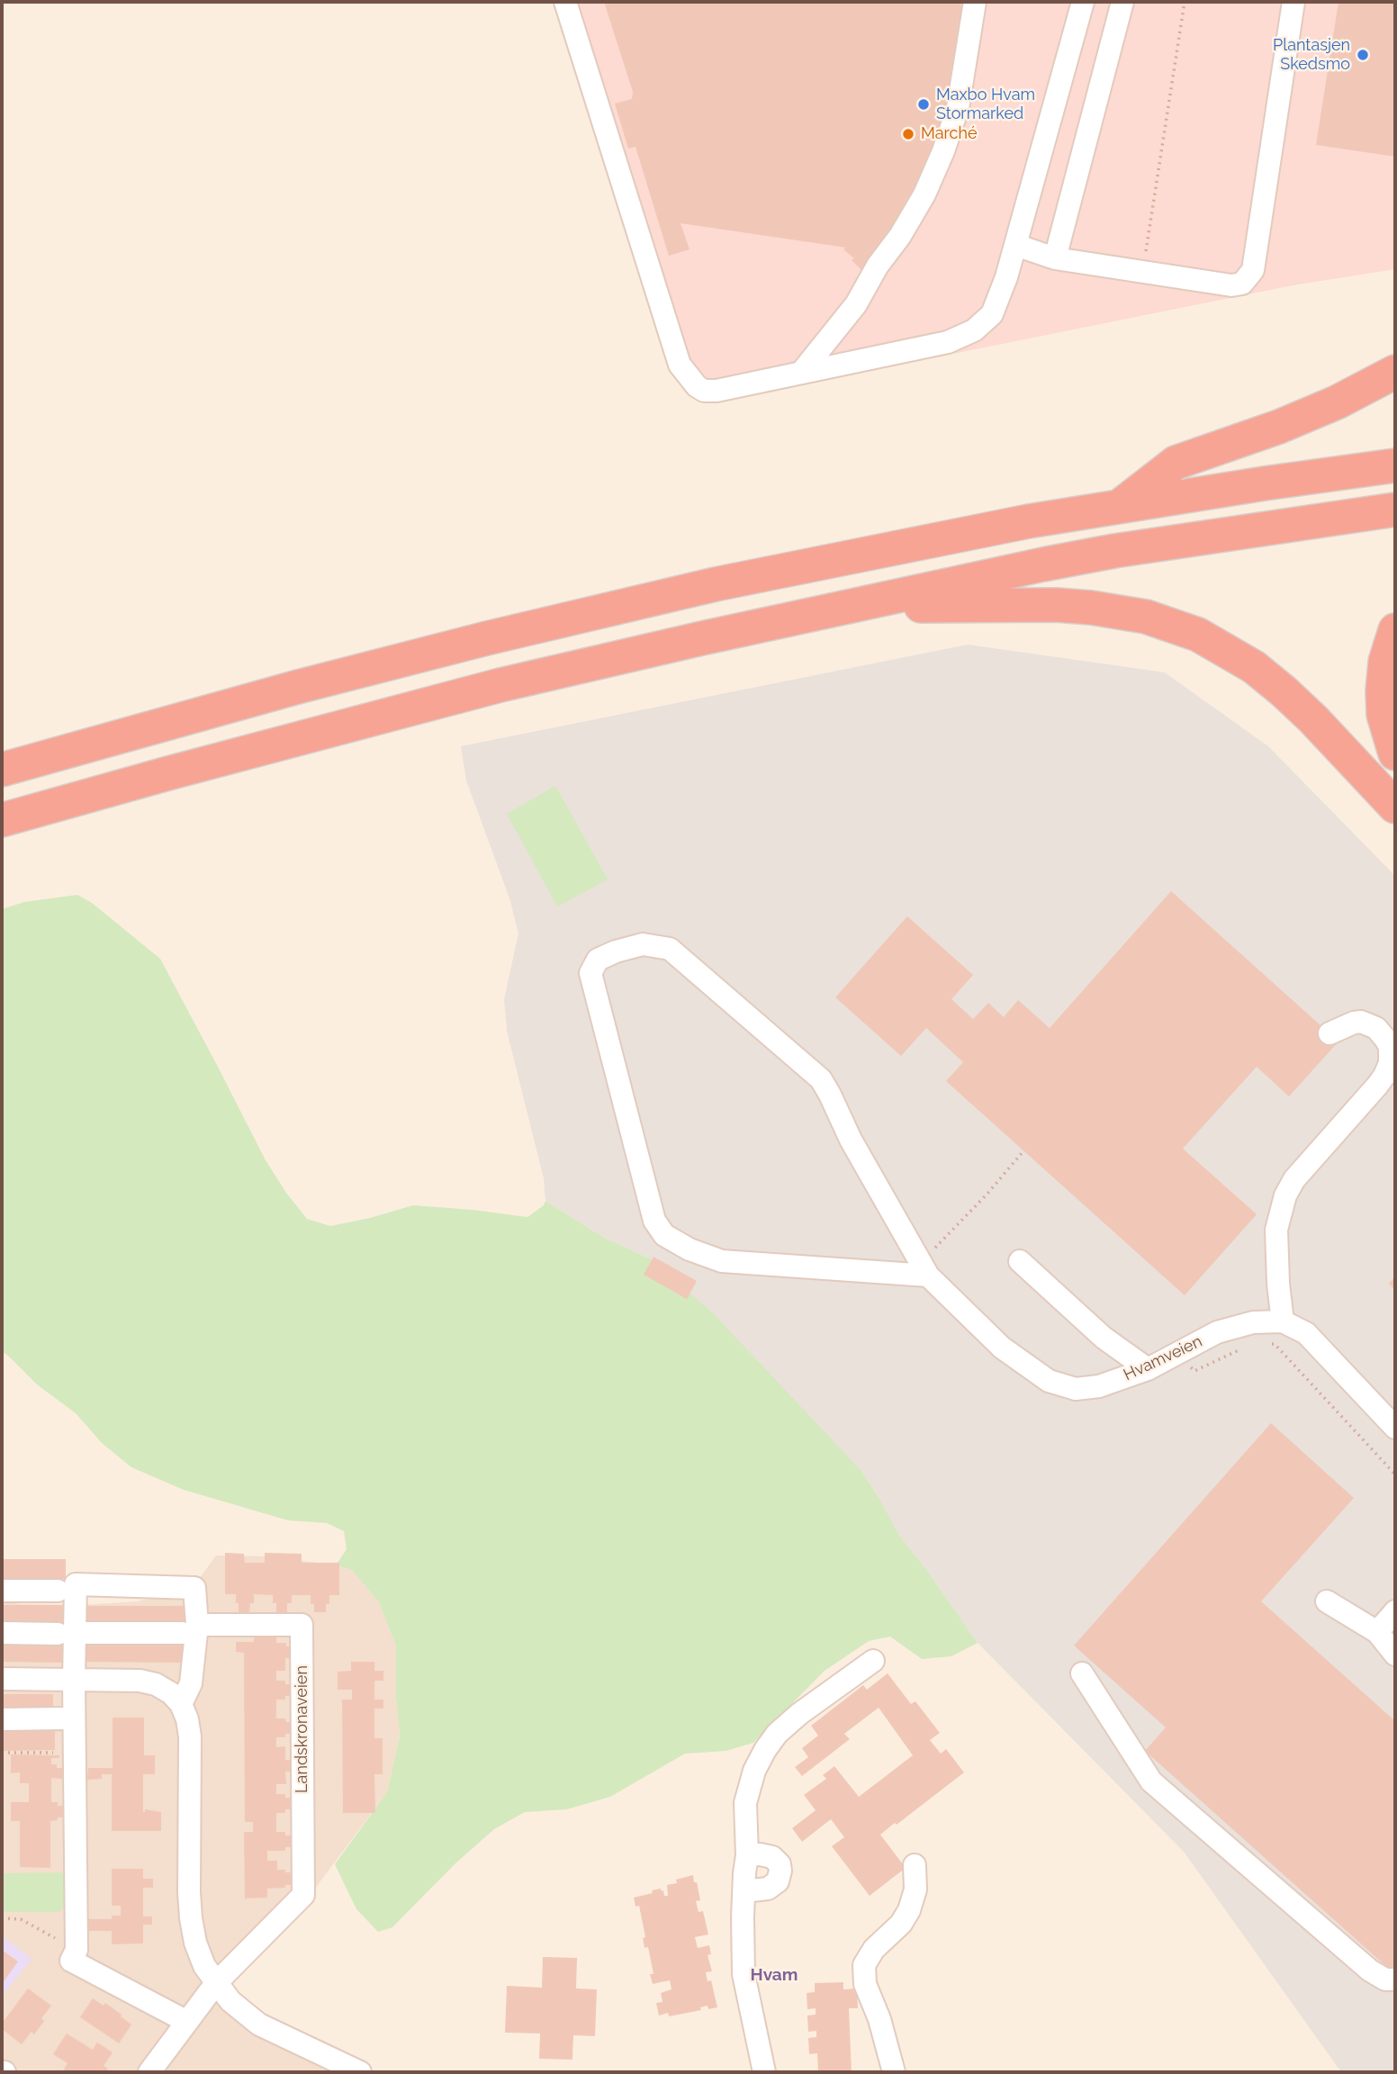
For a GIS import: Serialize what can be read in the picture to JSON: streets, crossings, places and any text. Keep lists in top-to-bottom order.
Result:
{
  "streets": {
    "street": ["Hvamveien", "Landskronaveien"]
  },
  "districts": ["Hvam"],
  "places": ["Plantasjen Skedsmo", "Maxbo Hvam Stormarked", "Marché"]
}
